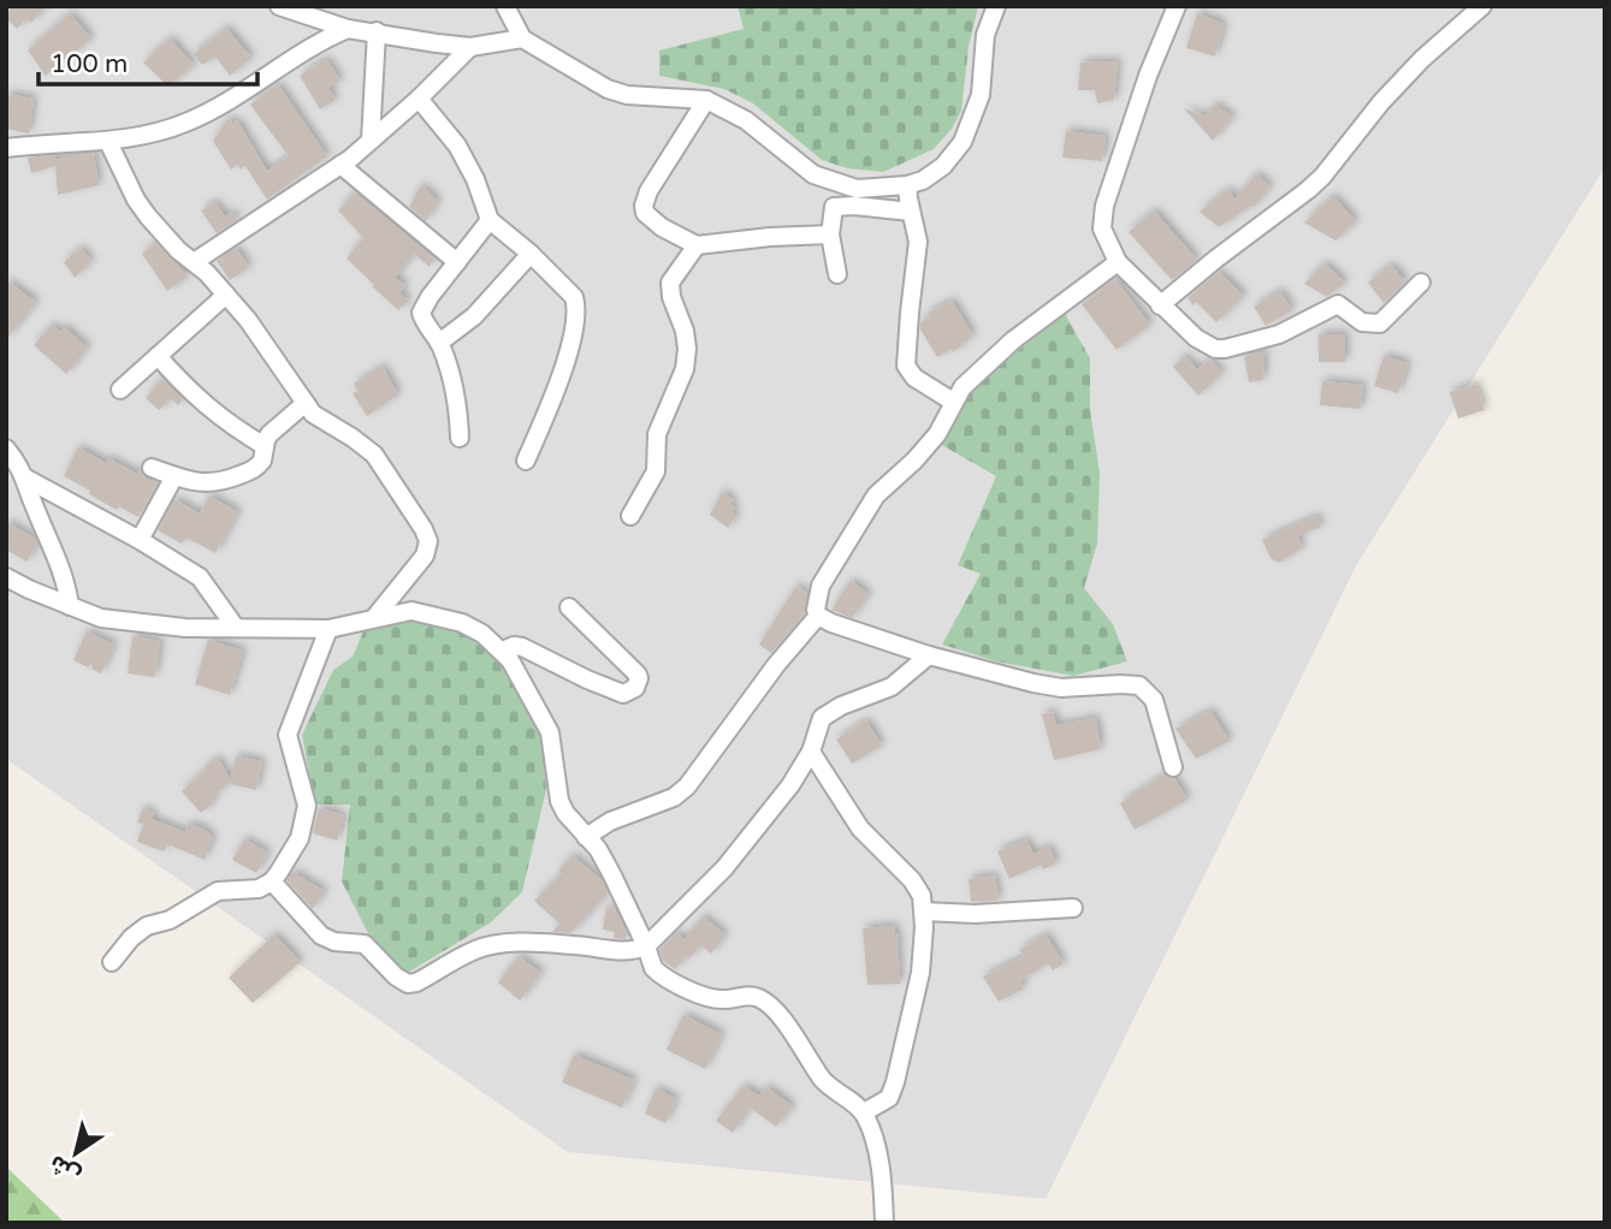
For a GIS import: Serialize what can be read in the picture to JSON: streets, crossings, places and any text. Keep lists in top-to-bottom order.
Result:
{
  "scale_bar": "100 m",
  "north": "bottom left"
}
